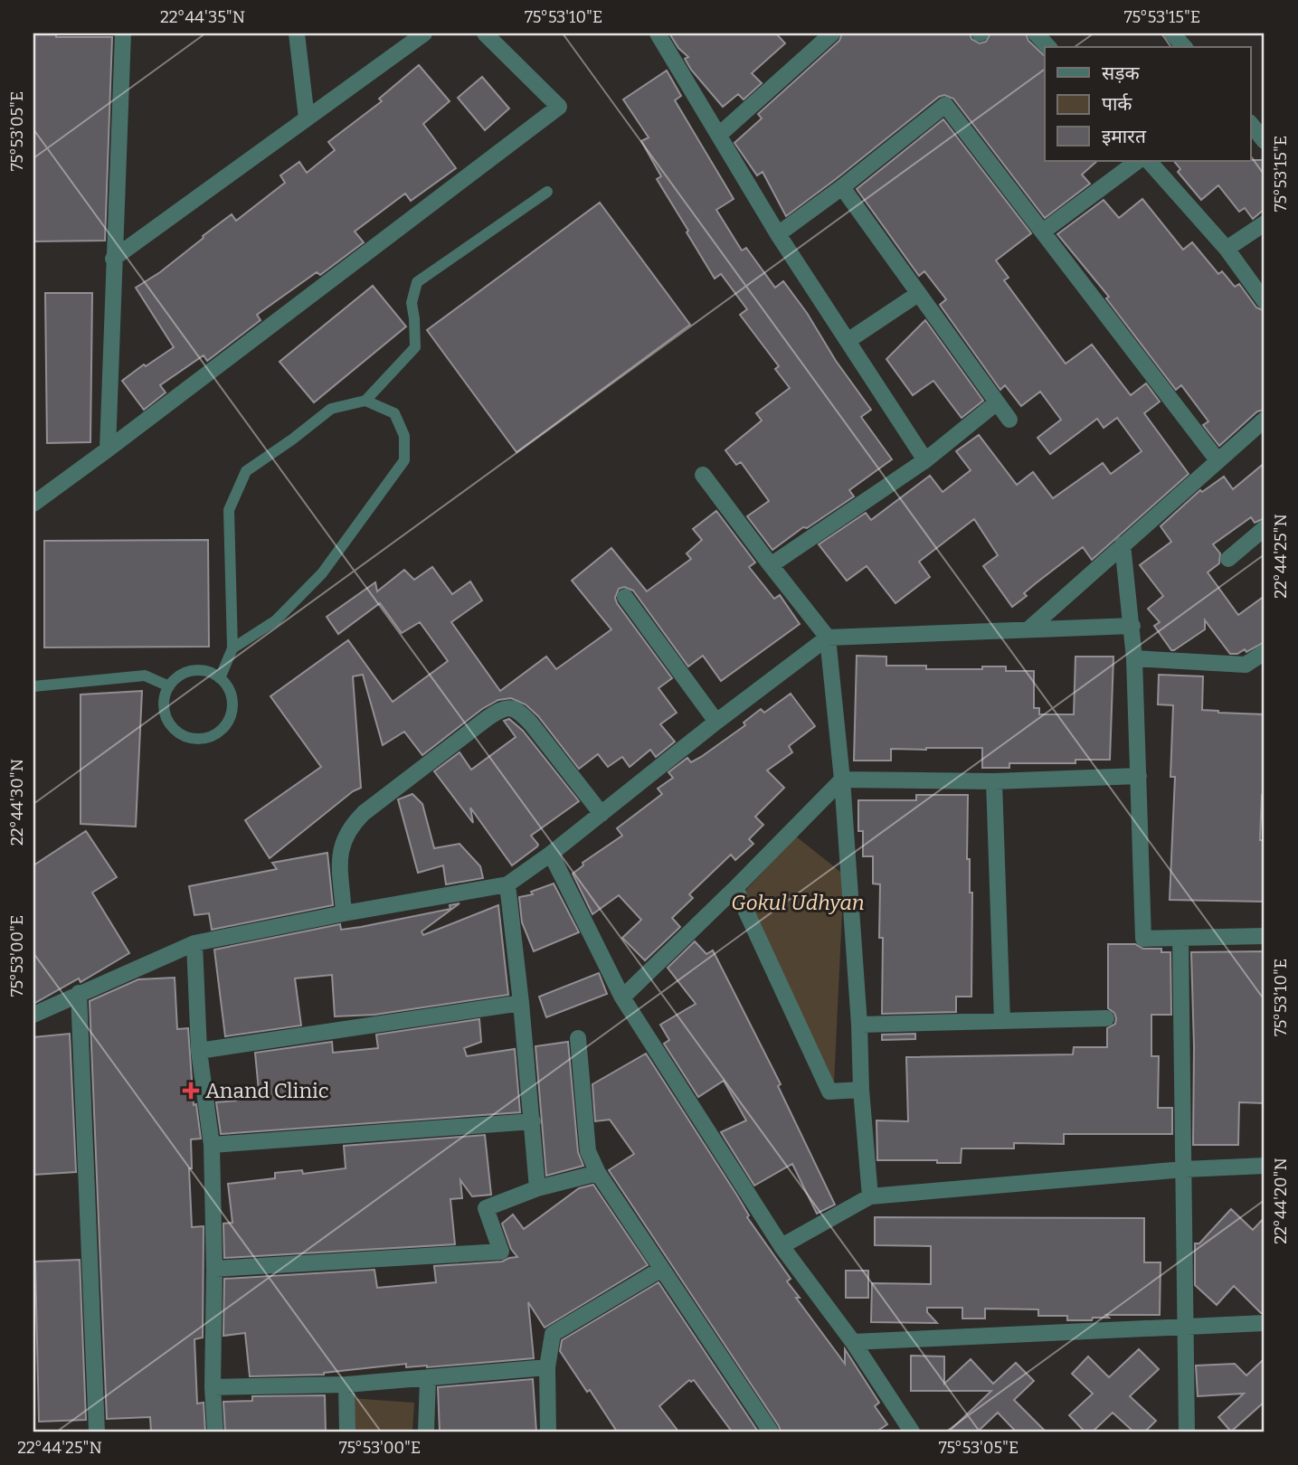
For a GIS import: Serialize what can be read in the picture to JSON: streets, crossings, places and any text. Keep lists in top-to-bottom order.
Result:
{
  "parks": ["Gokul Udhyan"],
  "places": {
    "health": ["Anand Clinic"]
  },
  "legend": ["सड़क", "पार्क", "इमारत"],
  "coordinates": [
    "22°44'35\"N",
    "75°53'10\"E",
    "75°53'15\"E",
    "75°53'05\"E",
    "22°44'25\"N",
    "22°44'30\"N",
    "75°53'00\"E",
    "22°44'20\"N"
  ]
}
